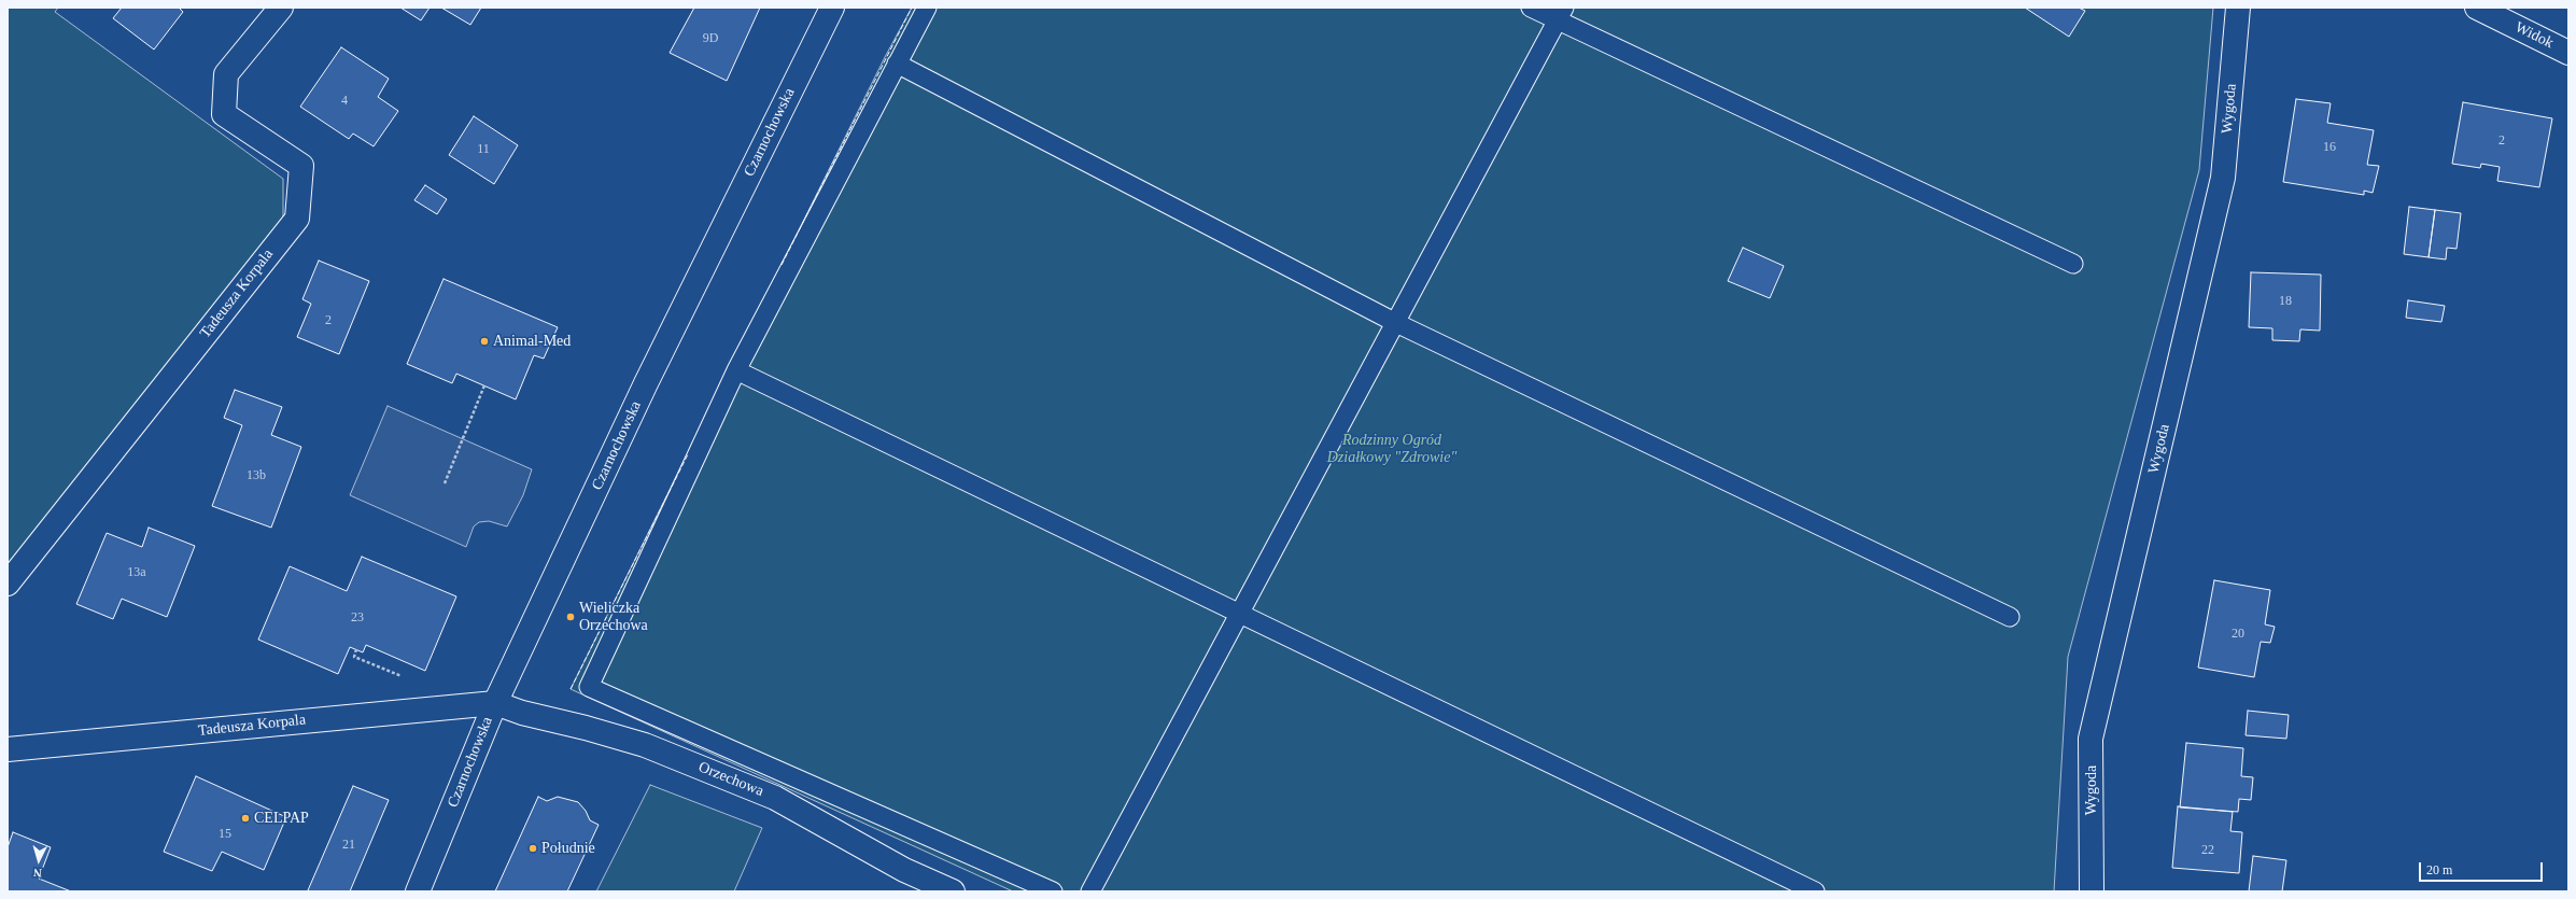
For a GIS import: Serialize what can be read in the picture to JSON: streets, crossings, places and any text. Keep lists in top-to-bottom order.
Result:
{
  "streets": {
    "street": [
      "Widok",
      "Wygoda",
      "Czarnochowska",
      "Tadeusza Korpala",
      "Orzechowa"
    ]
  },
  "crossings": [
    ["Czarnochowska", "Tadeusza Korpala"],
    ["Czarnochowska", "Orzechowa"],
    ["Tadeusza Korpala", "Orzechowa"]
  ],
  "parks": ["Rodzinny Ogród Działkowy \"Zdrowie\""],
  "places": [
    "Animal-Med",
    "Wieliczka Orzechowa",
    "CELPAP",
    "Południe"
  ],
  "house_numbers": [
    "9D",
    "4",
    "2",
    "16",
    "11",
    "18",
    "2",
    "13b",
    "13a",
    "23",
    "20",
    "15",
    "21",
    "22"
  ],
  "scale_bar": "20 m",
  "north": "bottom"
}
